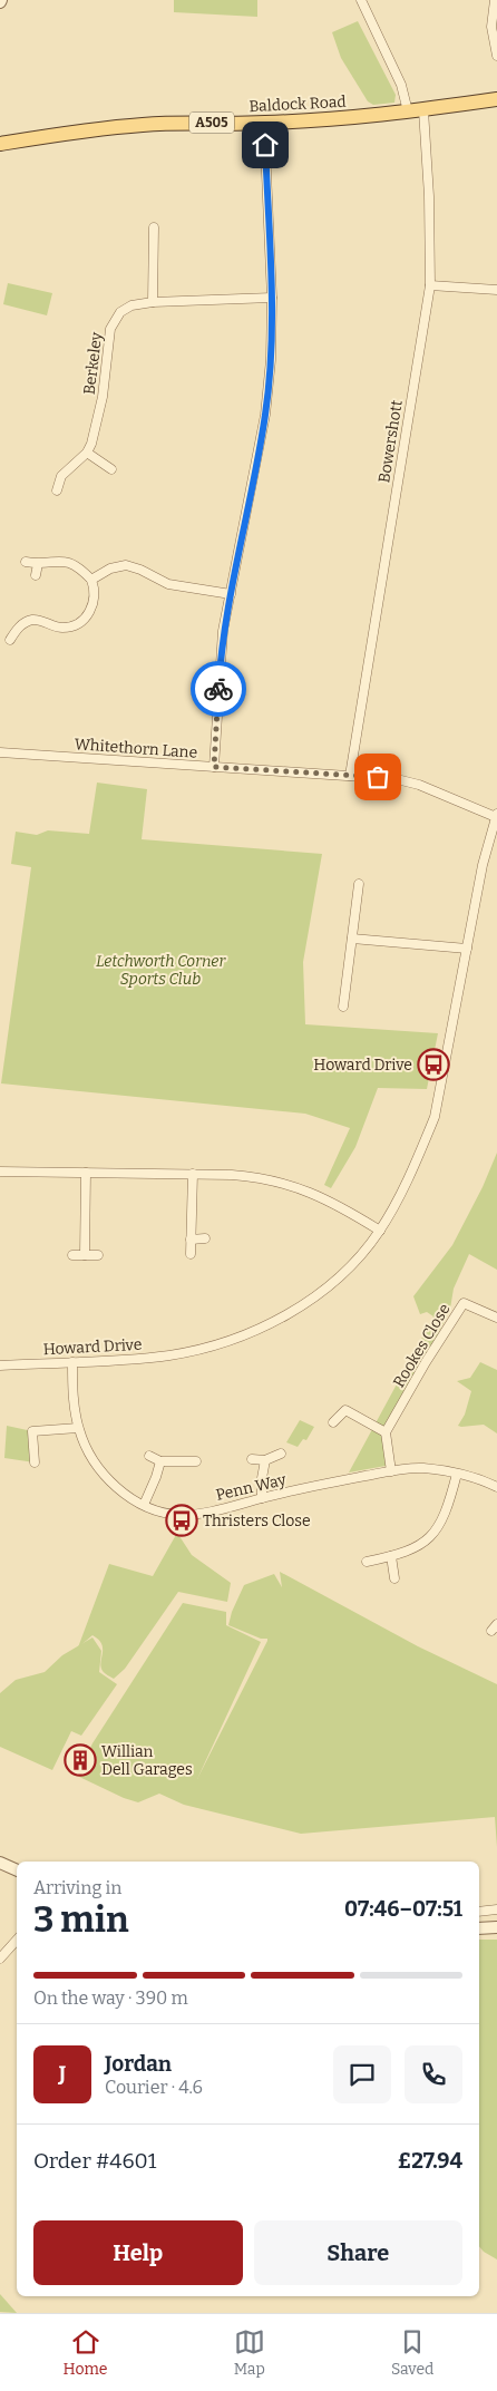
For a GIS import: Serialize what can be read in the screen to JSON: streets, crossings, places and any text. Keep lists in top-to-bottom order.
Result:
{
  "streets": {
    "main road": ["Baldock Road", "A505"],
    "street": [
      "Berkeley",
      "Bowershott",
      "Whitethorn Lane",
      "Rookes Close",
      "Howard Drive",
      "Penn Way"
    ]
  },
  "crossings": [
    ["Baldock Road", "Bowershott"],
    ["Bowershott", "Whitethorn Lane"],
    ["Whitethorn Lane", "Howard Drive"],
    ["Howard Drive", "Penn Way"]
  ],
  "parks": ["Letchworth Corner Sports Club"],
  "places": {
    "bus stop": ["Howard Drive", "Thristers Close"],
    "building": ["Willian Dell Garages"]
  },
  "page": {
    "heading": ["3 min", "Arriving in", "07:46–07:51"],
    "panel": [
      "Jordan",
      "Courier · 4.6",
      "Order #4601",
      "£27.94"
    ],
    "bar": "On the way · 390 m",
    "round": "J",
    "buttons": ["Help", "Share"],
    "tabs": ["Home", "Map", "Saved"]
  }
}
